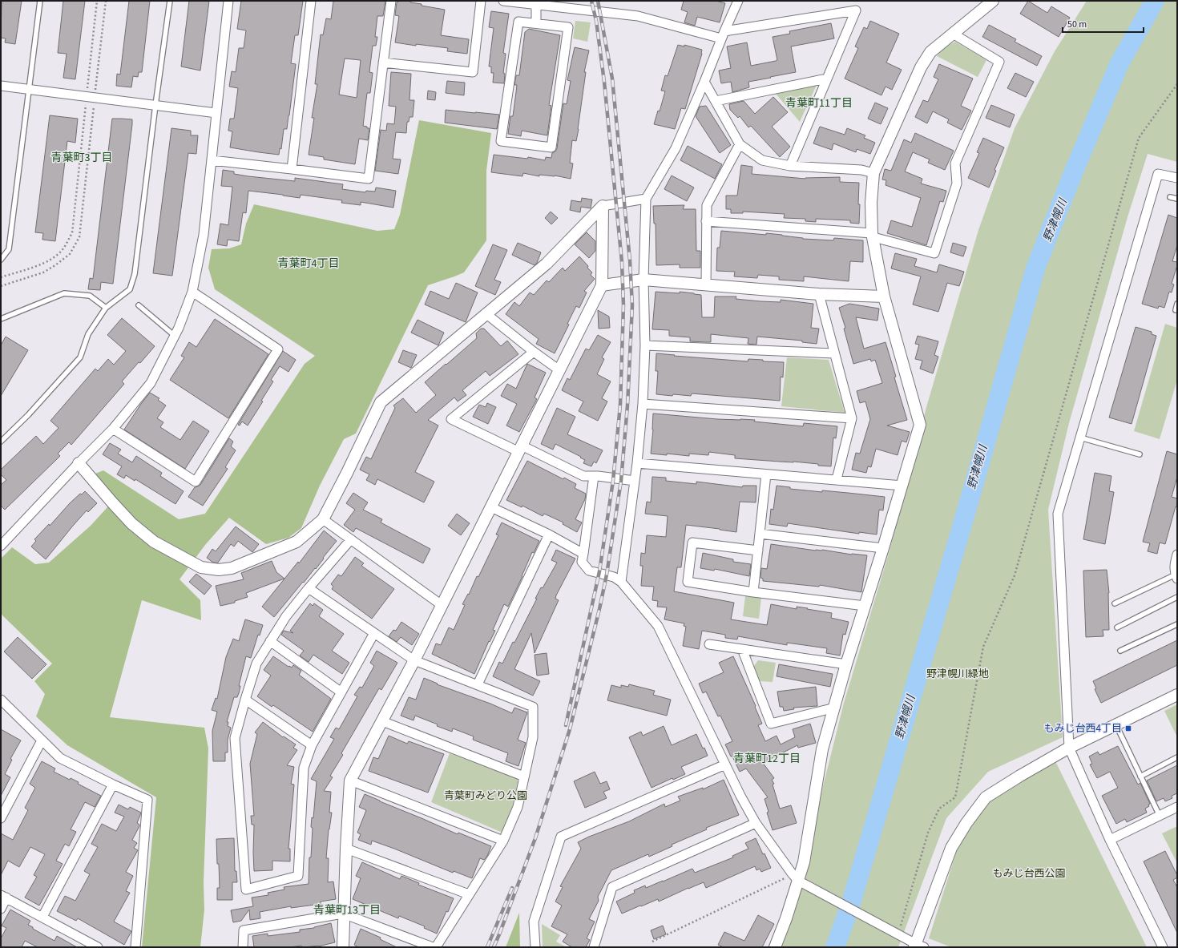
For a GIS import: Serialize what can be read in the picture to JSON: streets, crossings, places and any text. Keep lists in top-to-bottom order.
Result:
{
  "districts": [
    "青葉町11丁目",
    "青葉町3丁目",
    "青葉町4丁目",
    "青葉町12丁目",
    "青葉町13丁目"
  ],
  "water": ["野津幌川"],
  "parks": ["野津幌川緑地", "青葉町みどり公園", "もみじ台西公園"],
  "places": {
    "transit": ["もみじ台西4丁目"]
  },
  "scale_bar": "50 m"
}
